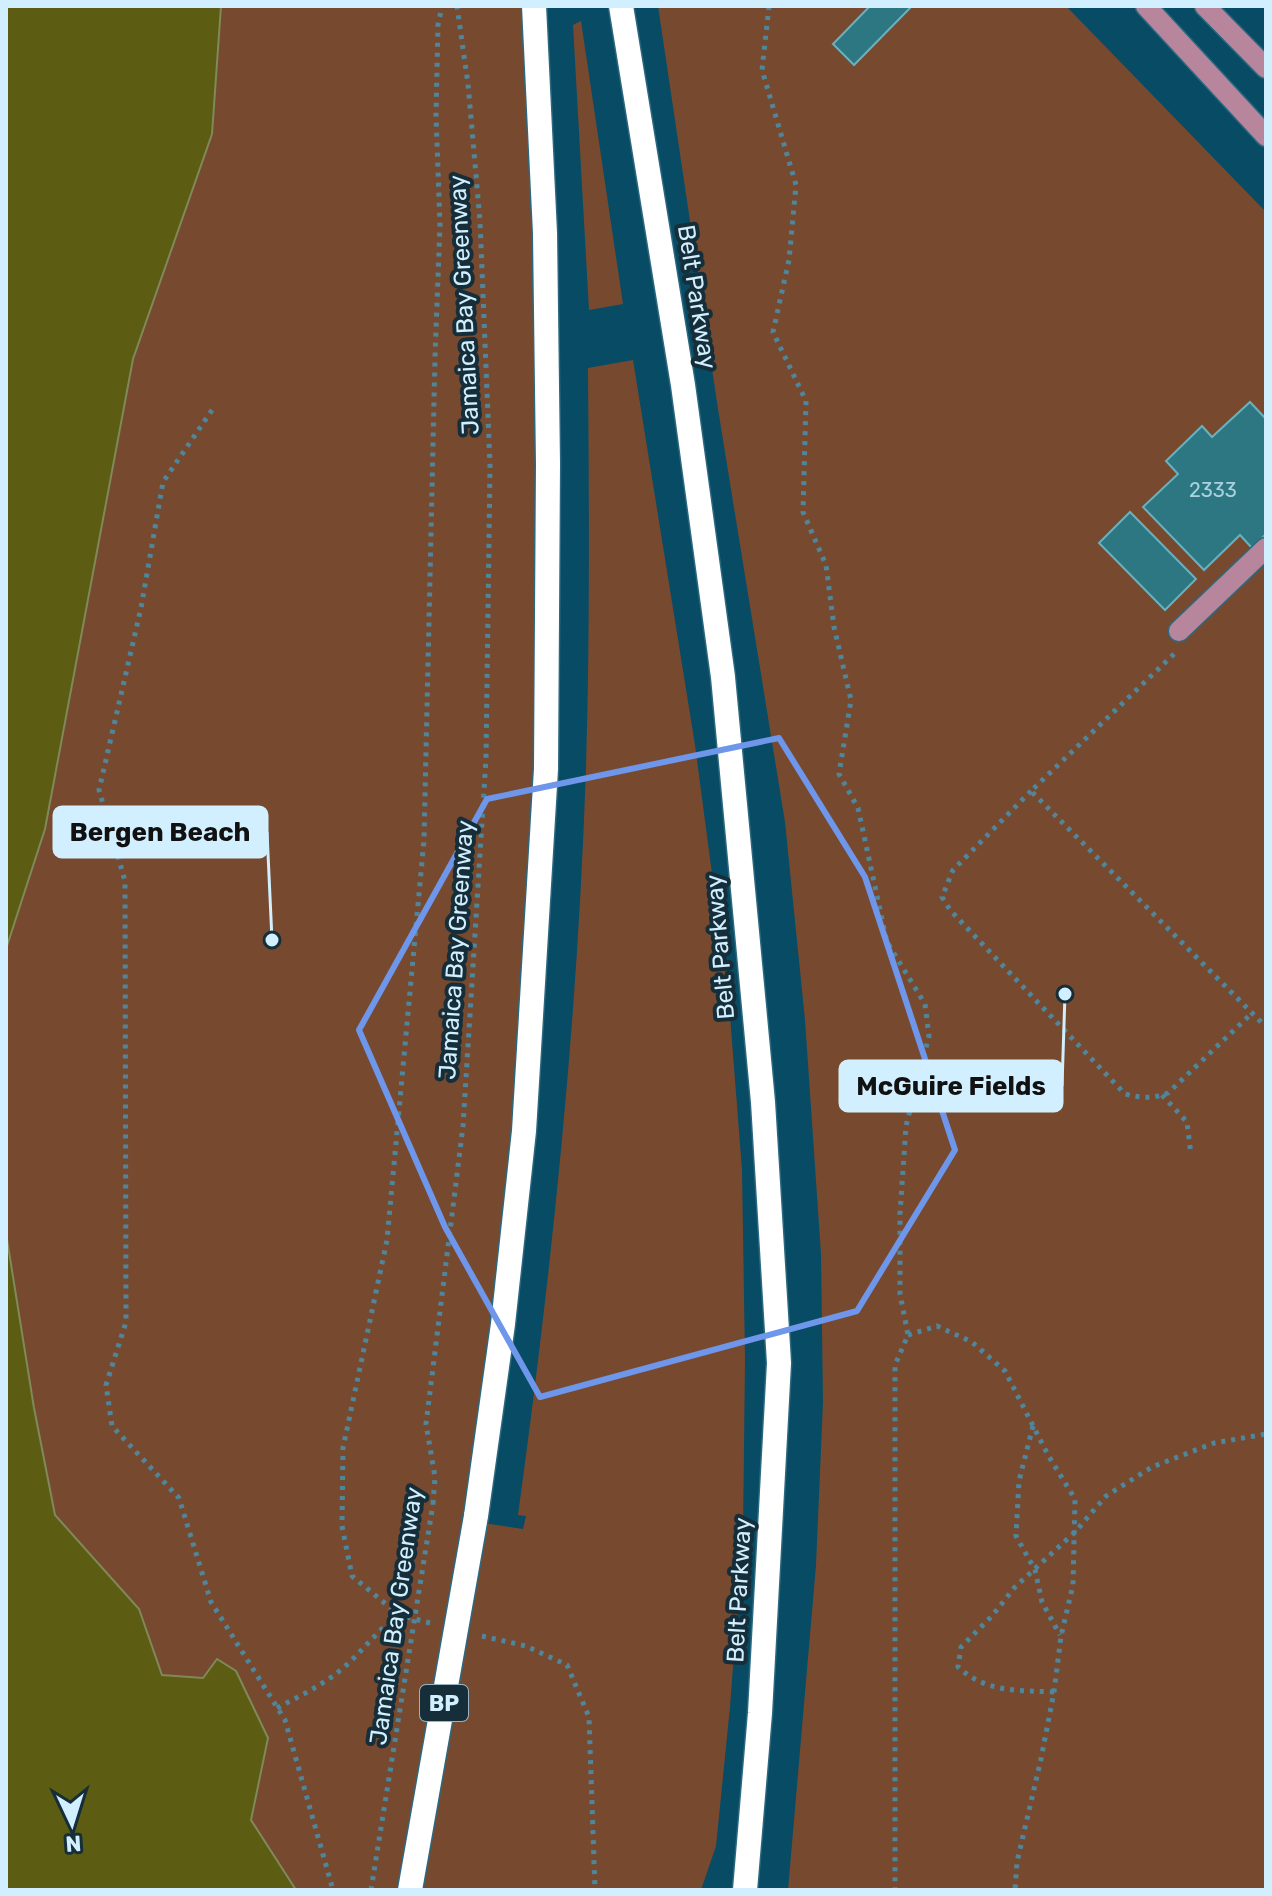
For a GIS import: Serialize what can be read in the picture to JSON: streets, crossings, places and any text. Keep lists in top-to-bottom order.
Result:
{
  "streets": {
    "highway": ["Belt Parkway", "BP"],
    "path": ["Jamaica Bay Greenway"]
  },
  "places": ["Bergen Beach", "McGuire Fields"],
  "house_numbers": ["2333"],
  "north": "bottom"
}
